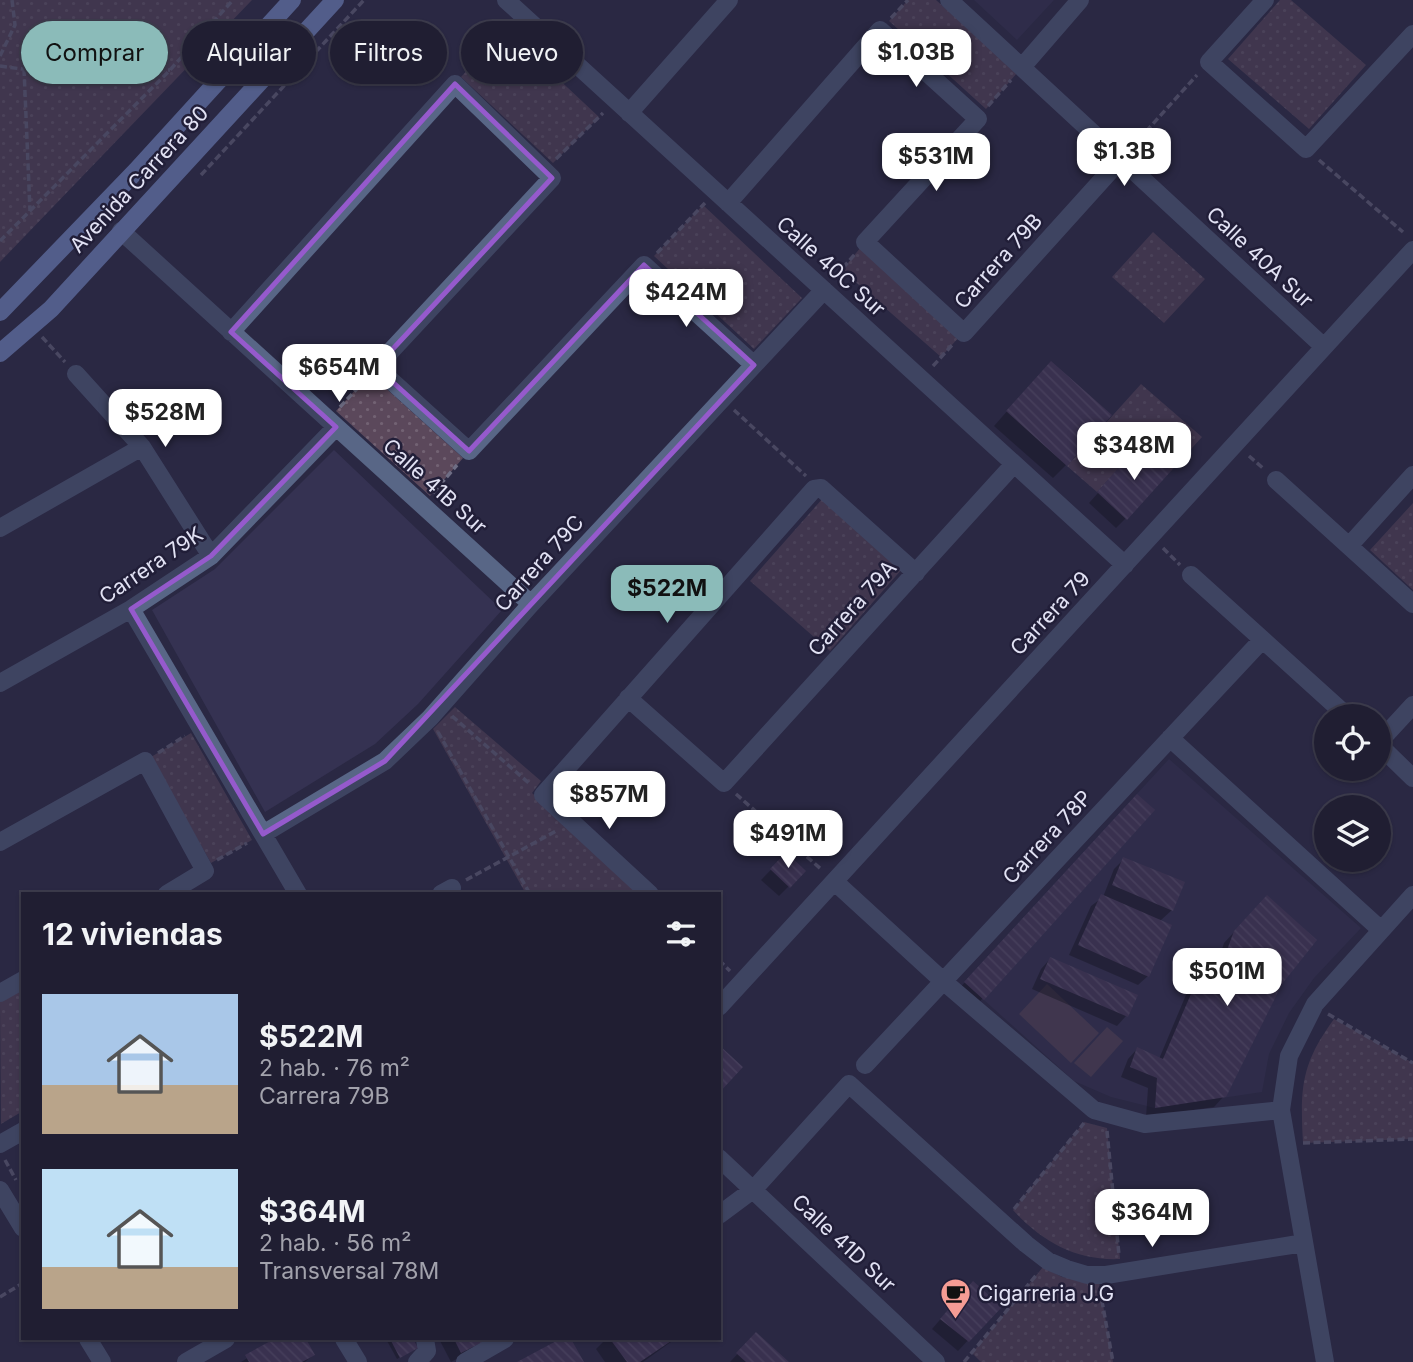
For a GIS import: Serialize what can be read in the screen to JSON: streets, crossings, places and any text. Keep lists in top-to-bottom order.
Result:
{
  "streets": {
    "main road": ["Avenida Carrera 80"],
    "street": [
      "Calle 40A Sur",
      "Carrera 79B",
      "Calle 40C Sur",
      "Calle 41B Sur",
      "Carrera 79C",
      "Carrera 79K",
      "Carrera 79A",
      "Carrera 79",
      "Carrera 78P",
      "Calle 41D Sur"
    ]
  },
  "crossings": [
    ["Avenida Carrera 80", "Calle 41B Sur"],
    ["Calle 40A Sur", "Carrera 79B"],
    ["Calle 40A Sur", "Carrera 79"],
    ["Calle 40C Sur", "Carrera 79C"],
    ["Calle 40C Sur", "Carrera 79A"],
    ["Calle 40C Sur", "Carrera 79"],
    ["Calle 41B Sur", "Carrera 79C"],
    ["Calle 41B Sur", "Carrera 79K"]
  ],
  "places": {
    "cafe": ["Cigarreria J.G"]
  },
  "page": {
    "chip": [
      "Comprar",
      "Alquilar",
      "Filtros",
      "Nuevo"
    ],
    "price": [
      "$1.03B",
      "$1.3B",
      "$531M",
      "$424M",
      "$654M",
      "$528M",
      "$348M",
      "$522M",
      "$857M",
      "$491M",
      "$501M",
      "$364M"
    ],
    "heading": "12 viviendas",
    "list": [
      {
        "name": "$522M",
        "note": "2 hab. · 76 m² · Carrera 79B"
      },
      {
        "name": "$364M",
        "note": "2 hab. · 56 m² · Transversal 78M"
      }
    ]
  }
}
